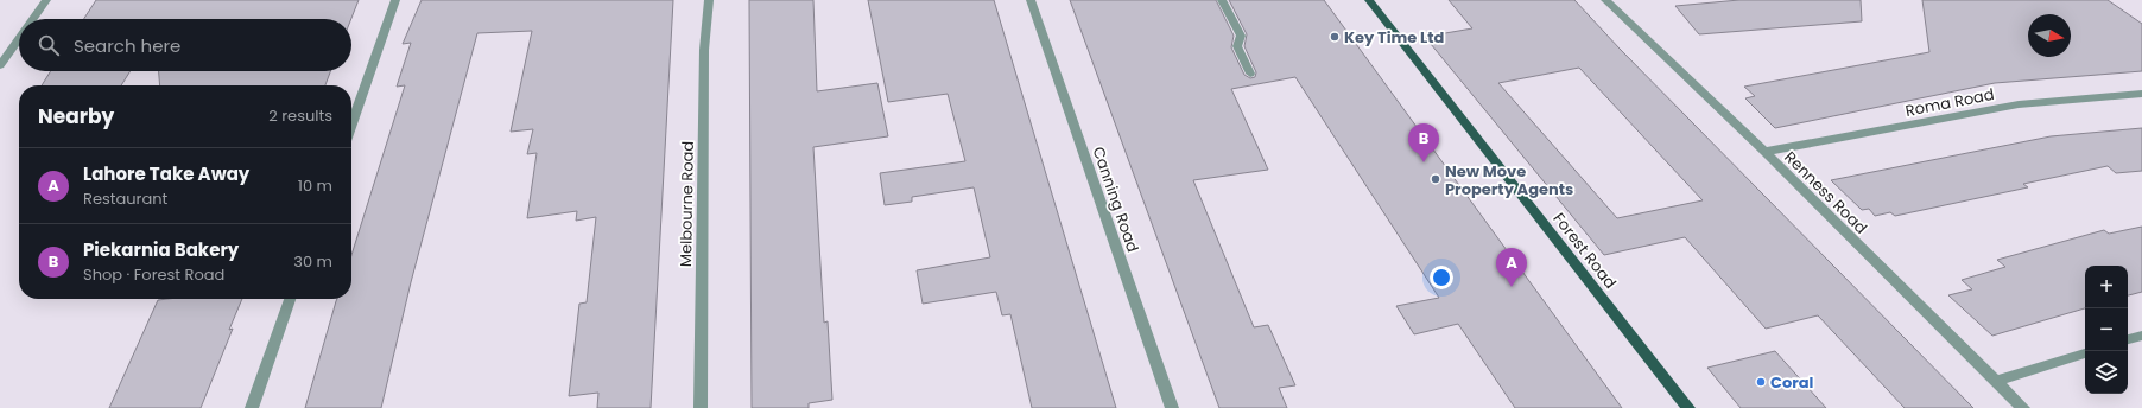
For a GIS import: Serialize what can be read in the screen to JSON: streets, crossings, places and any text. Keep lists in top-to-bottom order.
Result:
{
  "streets": {
    "main road": ["Forest Road"],
    "street": [
      "Roma Road",
      "Renness Road",
      "Canning Road",
      "Melbourne Road"
    ]
  },
  "crossings": [
    ["Roma Road", "Renness Road"]
  ],
  "places": ["Key Time Ltd", "New Move Property Agents", "Coral"],
  "north": "right",
  "page": {
    "search": "Search here",
    "heading": ["Nearby", "2 results"],
    "pins": ["B", "A"],
    "list": [
      {
        "mark": "A",
        "name": "Lahore Take Away",
        "note": "Restaurant",
        "value": "10 m"
      },
      {
        "mark": "B",
        "name": "Piekarnia Bakery",
        "note": "Shop · Forest Road",
        "value": "30 m"
      }
    ],
    "map_buttons": ["+", "−"]
  }
}
